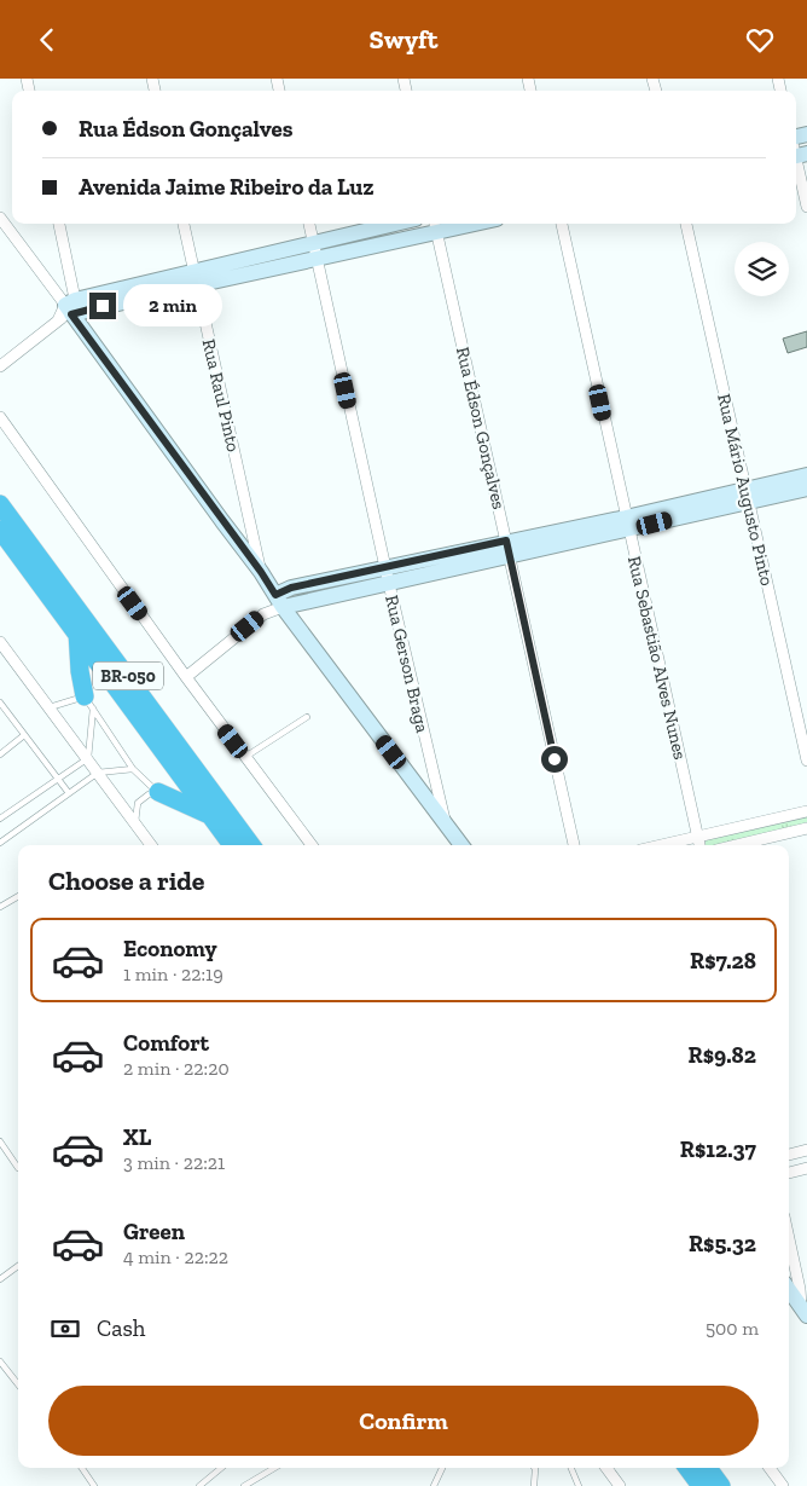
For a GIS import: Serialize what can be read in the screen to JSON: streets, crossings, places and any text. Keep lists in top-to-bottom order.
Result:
{
  "streets": {
    "highway": ["BR-050"],
    "street": [
      "Rua Raul Pinto",
      "Rua Édson Gonçalves",
      "Rua Mário Augusto Pinto",
      "Rua Sebastião Alves Nunes",
      "Rua Gerson Braga"
    ]
  },
  "page": {
    "header": "Swyft",
    "banner": ["Rua Édson Gonçalves", "Avenida Jaime Ribeiro da Luz"],
    "bubble": "2 min",
    "heading": "Choose a ride",
    "list": [
      {
        "name": "Economy",
        "note": "1 min · 22:19",
        "value": "R$7.28"
      },
      {
        "name": "Comfort",
        "note": "2 min · 22:20",
        "value": "R$9.82"
      },
      {
        "name": "XL",
        "note": "3 min · 22:21",
        "value": "R$12.37"
      },
      {
        "name": "Green",
        "note": "4 min · 22:22",
        "value": "R$5.32"
      }
    ],
    "pay": ["Cash", "500 m"],
    "buttons": "Confirm"
  }
}
